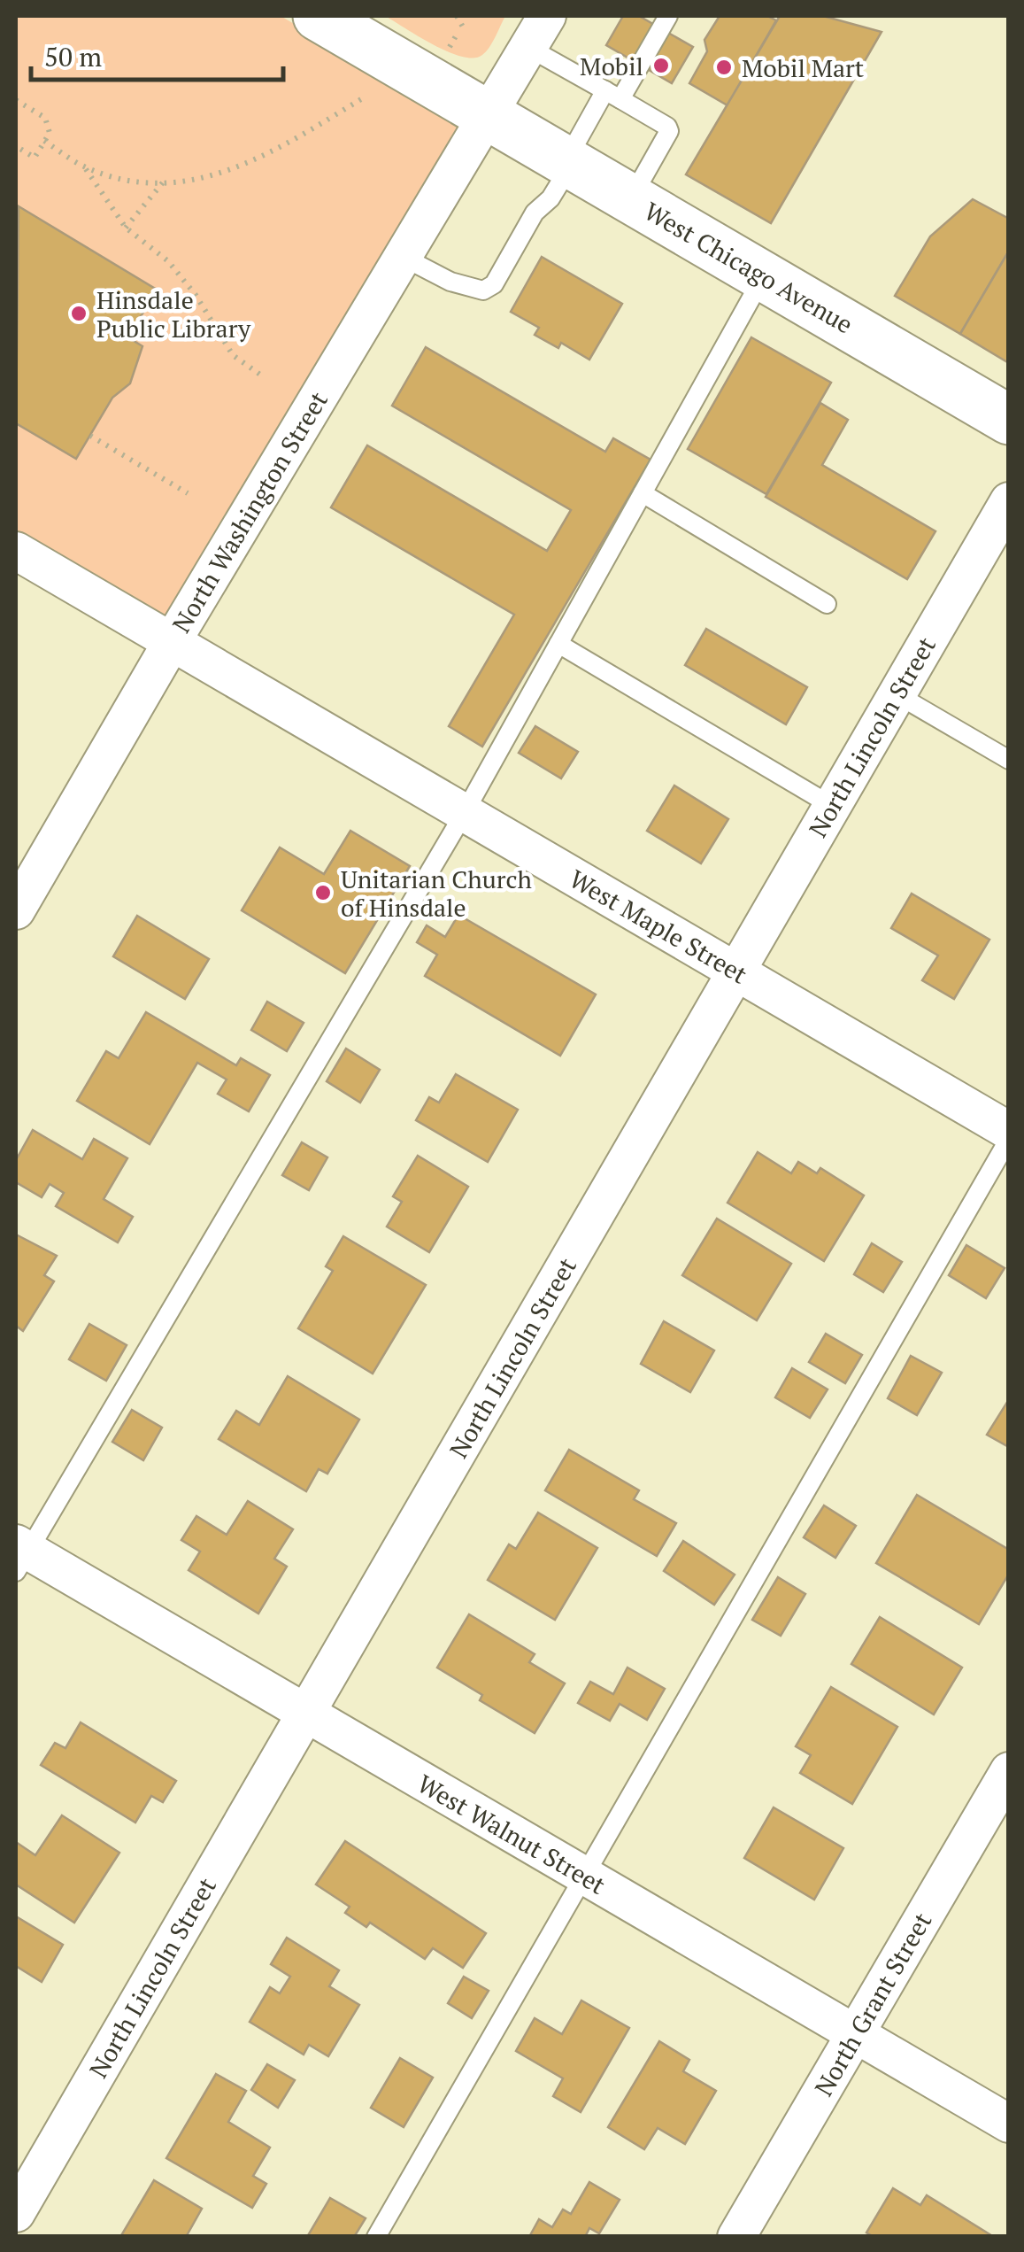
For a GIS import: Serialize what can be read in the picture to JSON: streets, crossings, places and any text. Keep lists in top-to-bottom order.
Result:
{
  "streets": {
    "main road": ["West Chicago Avenue"],
    "street": [
      "North Washington Street",
      "North Lincoln Street",
      "West Maple Street",
      "West Walnut Street",
      "North Grant Street"
    ]
  },
  "crossings": [
    ["West Chicago Avenue", "North Washington Street"],
    ["North Washington Street", "West Maple Street"],
    ["North Lincoln Street", "West Maple Street"],
    ["North Lincoln Street", "West Walnut Street"],
    ["West Walnut Street", "North Grant Street"]
  ],
  "places": [
    "Mobil",
    "Mobil Mart",
    "Hinsdale Public Library",
    "Unitarian Church of Hinsdale"
  ],
  "scale_bar": "50 m"
}
